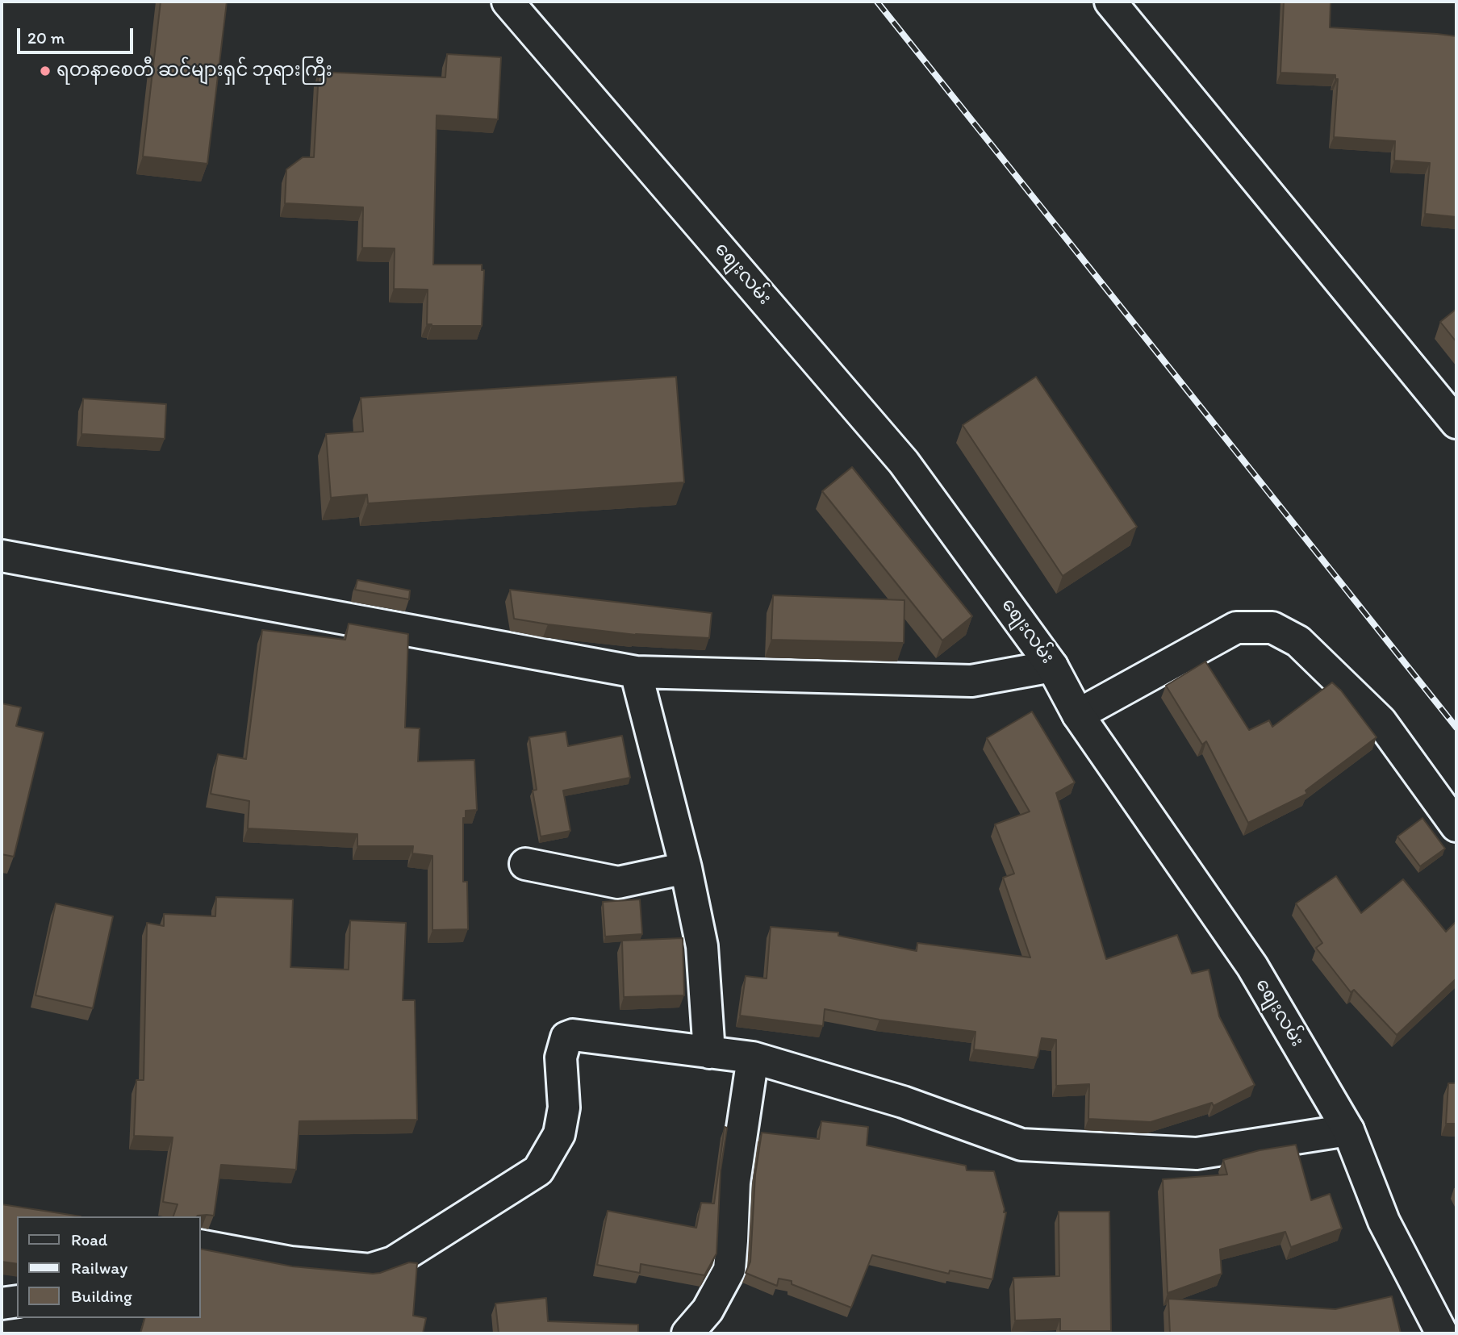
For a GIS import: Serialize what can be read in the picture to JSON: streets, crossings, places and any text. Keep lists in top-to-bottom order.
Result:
{
  "streets": {
    "main road": ["စျေးလမ်း"]
  },
  "places": ["ရတနာစေတီ ဆင်များရှင် ဘုရားကြီး"],
  "legend": ["Road", "Railway", "Building"],
  "scale_bar": "20 m"
}
